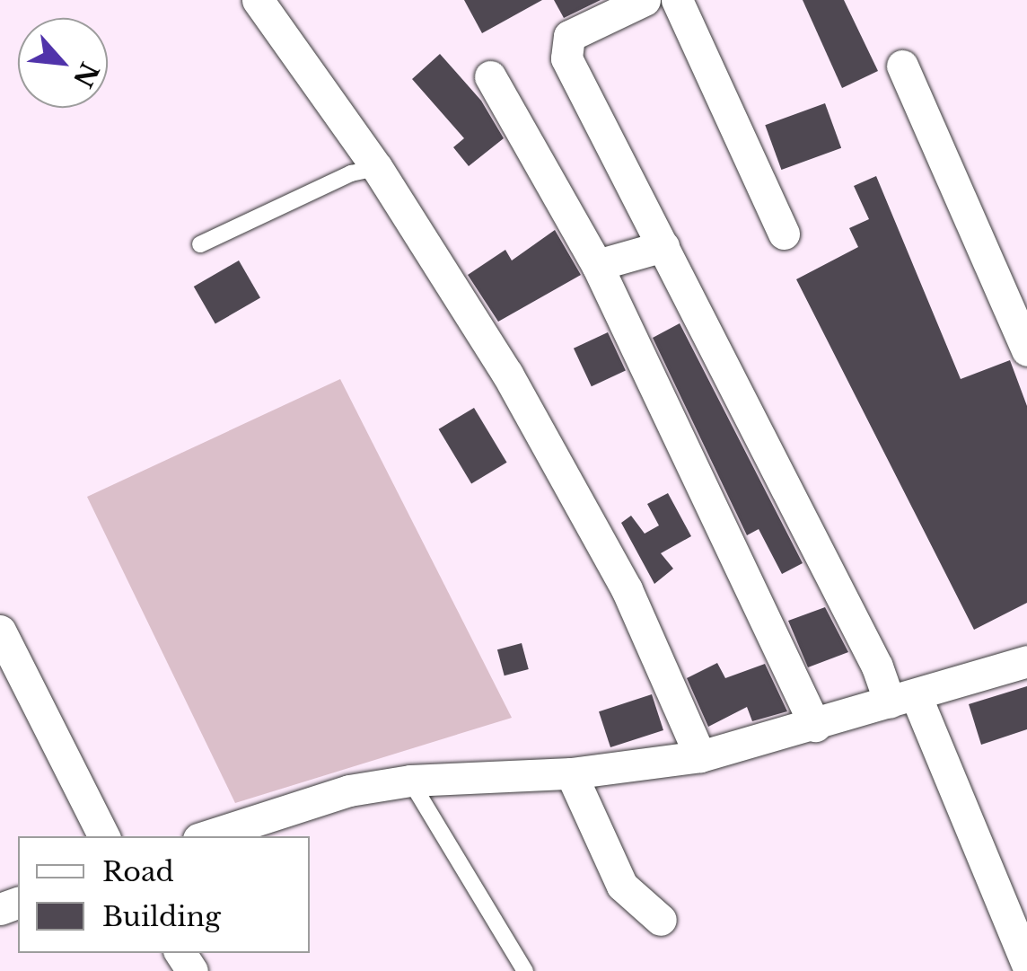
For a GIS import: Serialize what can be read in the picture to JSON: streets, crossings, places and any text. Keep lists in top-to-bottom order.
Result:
{
  "legend": ["Road", "Building"],
  "north": "bottom right"
}
